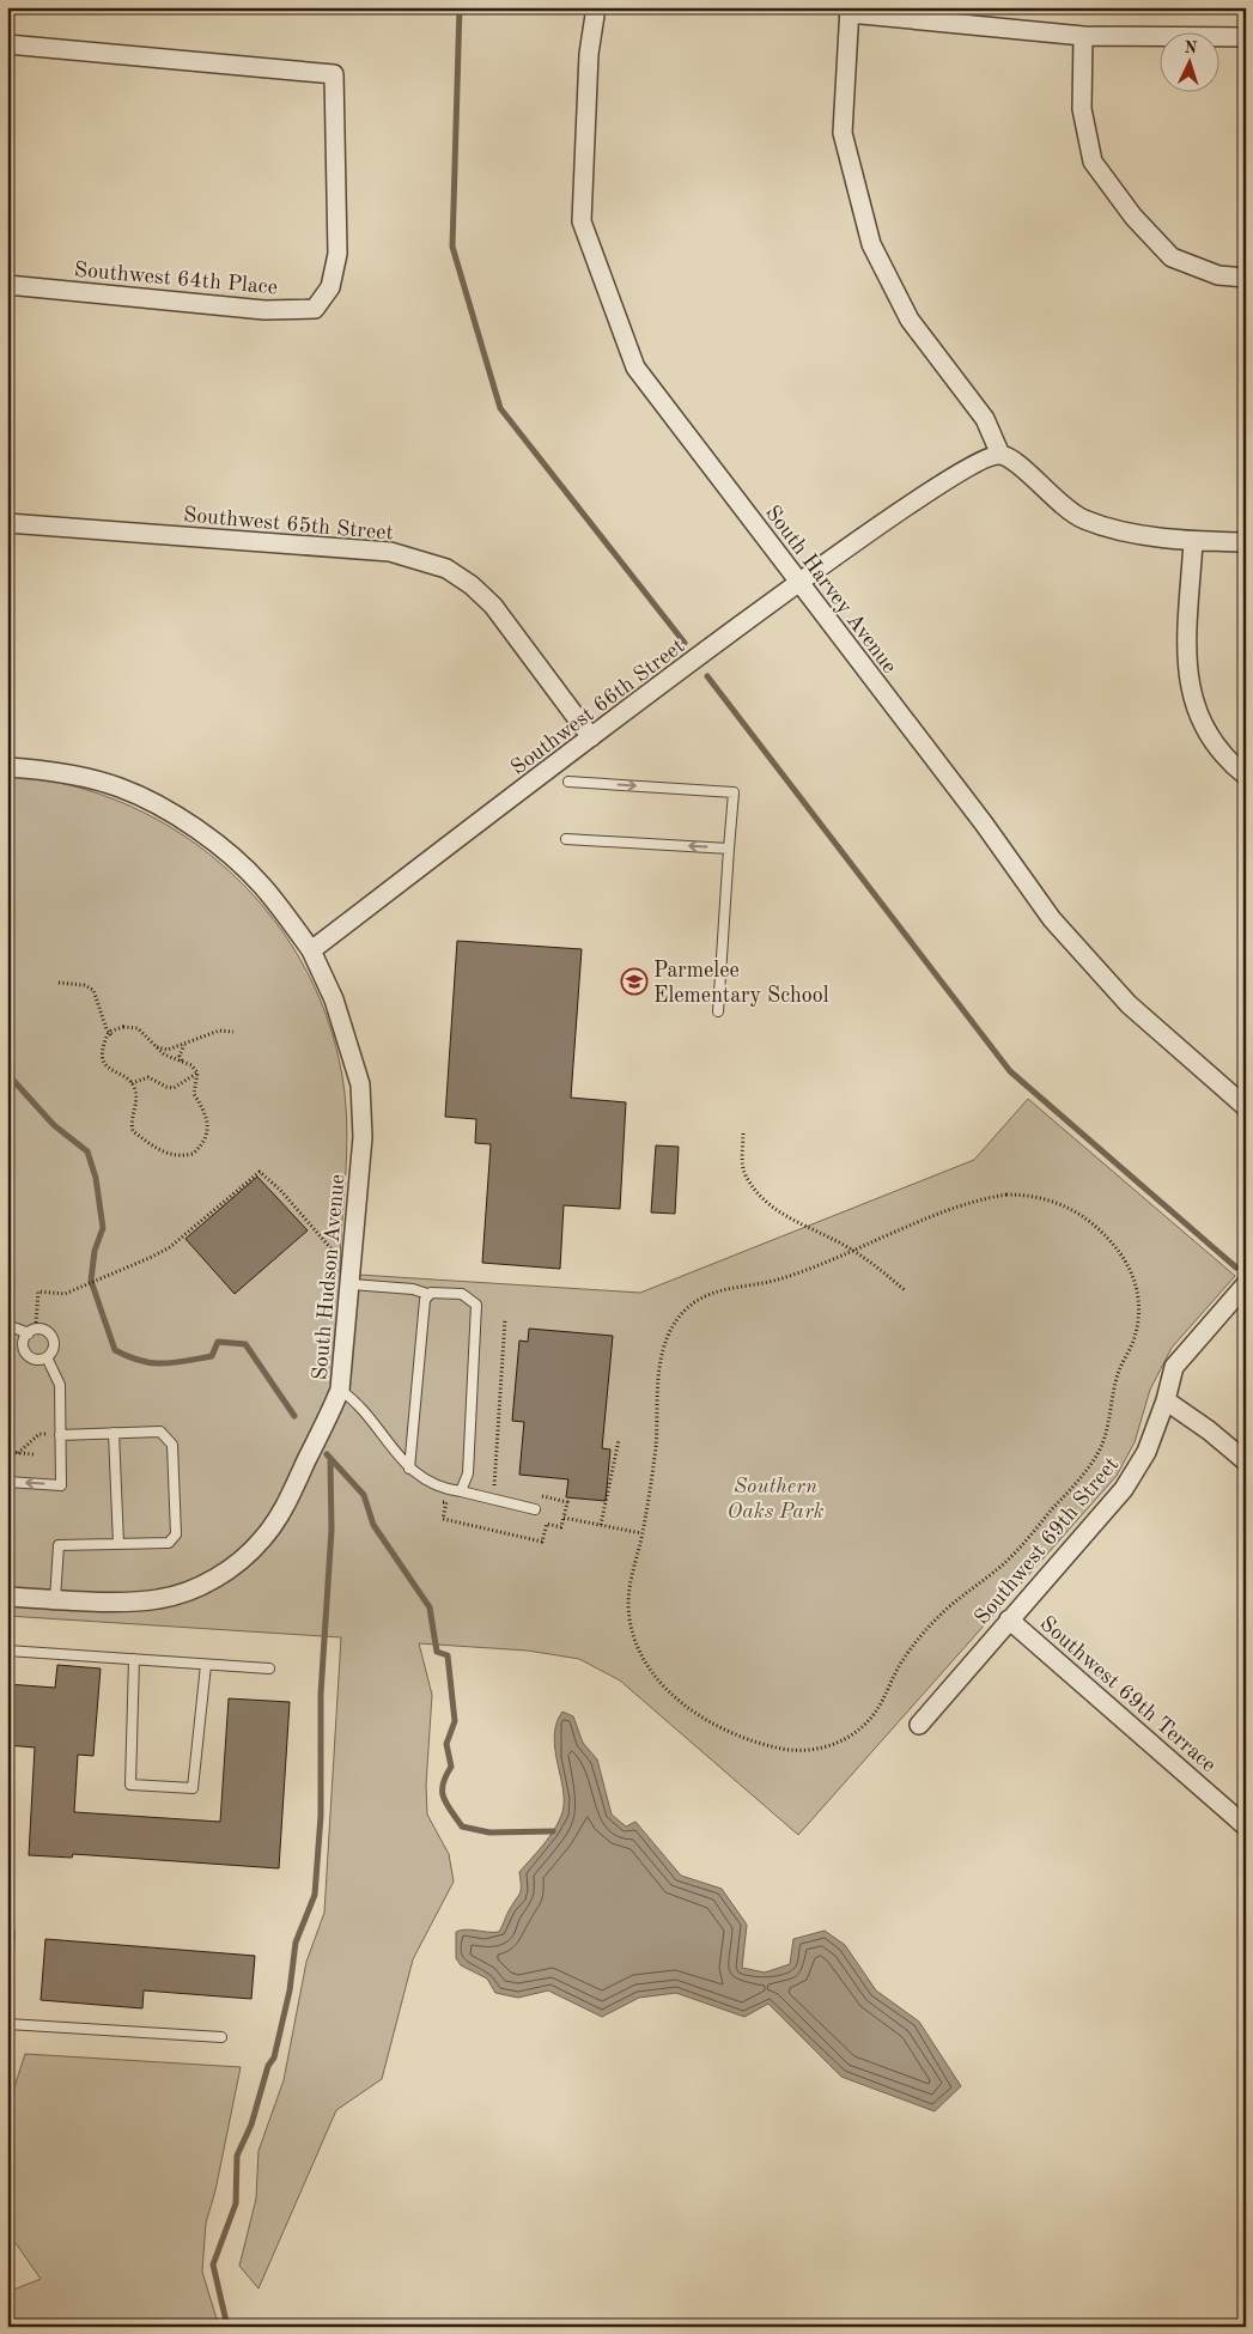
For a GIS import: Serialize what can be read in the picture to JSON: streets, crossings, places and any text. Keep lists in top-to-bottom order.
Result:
{
  "streets": {
    "street": [
      "Southwest 64th Place",
      "Southwest 65th Street",
      "South Harvey Avenue",
      "Southwest 66th Street",
      "South Hudson Avenue",
      "Southwest 69th Street",
      "Southwest 69th Terrace"
    ]
  },
  "crossings": [
    ["Southwest 65th Street", "Southwest 66th Street"],
    ["South Harvey Avenue", "Southwest 66th Street"],
    ["Southwest 66th Street", "South Hudson Avenue"],
    ["Southwest 69th Street", "Southwest 69th Terrace"]
  ],
  "parks": ["Southern Oaks Park"],
  "places": {
    "school or university": ["Parmelee Elementary School"]
  },
  "north": "top"
}
